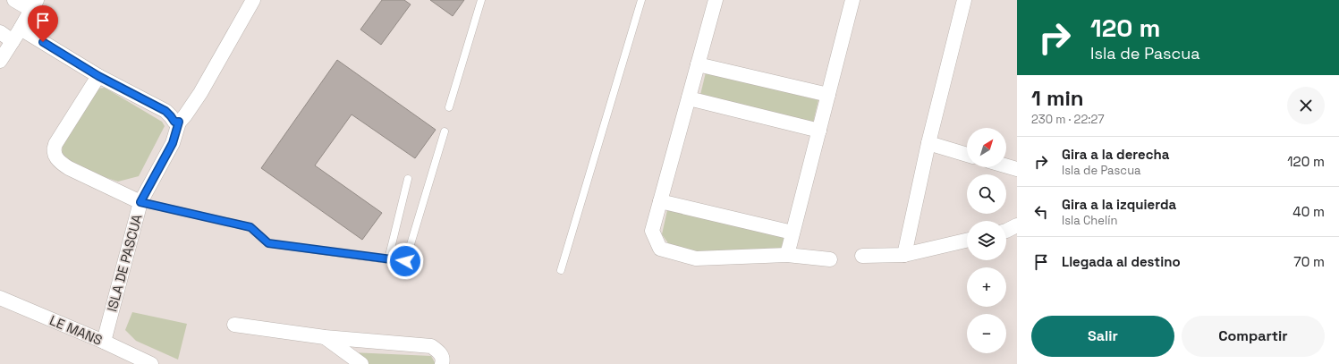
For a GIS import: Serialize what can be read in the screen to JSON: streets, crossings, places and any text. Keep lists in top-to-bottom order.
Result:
{
  "streets": {
    "street": ["ISLA DE PASCUA", "LE MANS"]
  },
  "crossings": [
    ["ISLA DE PASCUA", "LE MANS"]
  ],
  "north": "top right",
  "page": {
    "turn": ["120 m", "Isla de Pascua"],
    "heading": ["1 min", "230 m · 22:27"],
    "map_buttons": ["+", "−"],
    "list": [
      {
        "name": "Gira a la derecha",
        "note": "Isla de Pascua",
        "value": "120 m"
      },
      {
        "name": "Gira a la izquierda",
        "note": "Isla Chelín",
        "value": "40 m"
      },
      {
        "name": "Llegada al destino",
        "value": "70 m"
      }
    ],
    "buttons": ["Salir", "Compartir"]
  }
}
